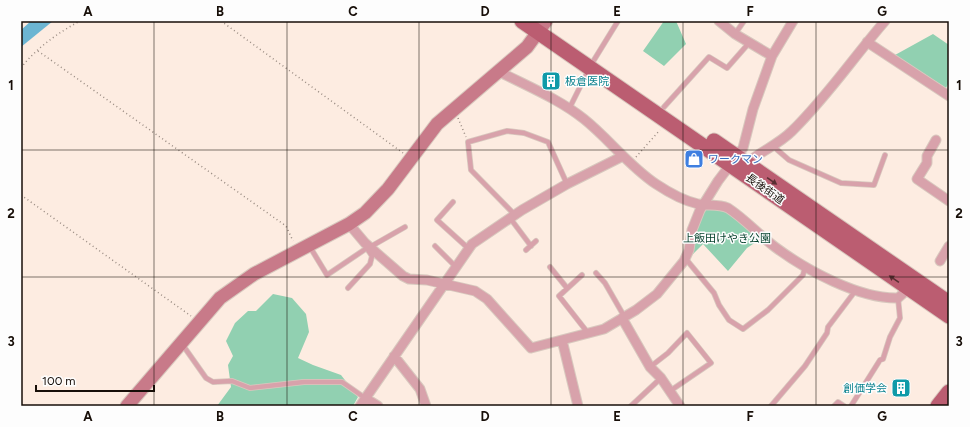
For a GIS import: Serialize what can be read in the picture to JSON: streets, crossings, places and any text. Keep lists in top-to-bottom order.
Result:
{
  "streets": {
    "main road": ["長後街道"]
  },
  "parks": ["上飯田けやき公園"],
  "places": {
    "building": ["板倉医院", "創価学会"],
    "shop": ["ワークマン"]
  },
  "scale_bar": "100 m",
  "grid": {
    "columns": [
      "A",
      "B",
      "C",
      "D",
      "E",
      "F",
      "G"
    ],
    "rows": ["1", "2", "3"]
  }
}
